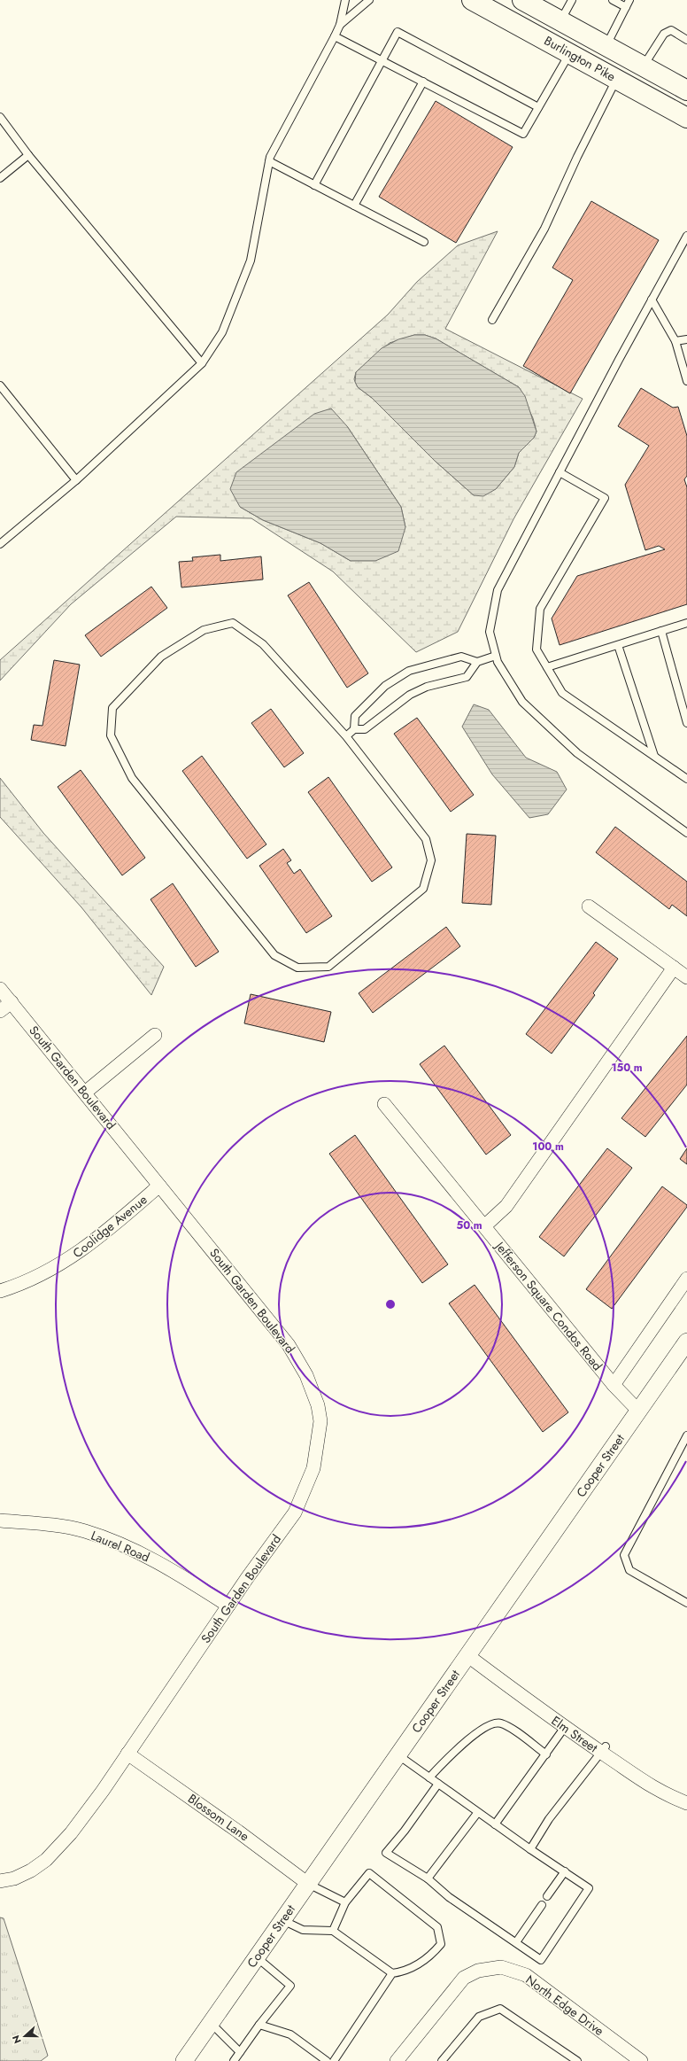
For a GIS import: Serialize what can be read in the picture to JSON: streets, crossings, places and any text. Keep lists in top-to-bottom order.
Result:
{
  "streets": {
    "highway": ["Burlington Pike"],
    "street": [
      "South Garden Boulevard",
      "Coolidge Avenue",
      "Jefferson Square Condos Road",
      "Cooper Street",
      "Laurel Road",
      "Elm Street",
      "Blossom Lane",
      "North Edge Drive"
    ]
  },
  "crossings": [
    ["South Garden Boulevard", "Coolidge Avenue"],
    ["South Garden Boulevard", "Laurel Road"],
    ["South Garden Boulevard", "Blossom Lane"],
    ["Jefferson Square Condos Road", "Cooper Street"],
    ["Cooper Street", "Elm Street"],
    ["Cooper Street", "Blossom Lane"]
  ],
  "north": "left",
  "rings": ["150 m", "100 m", "50 m"]
}
